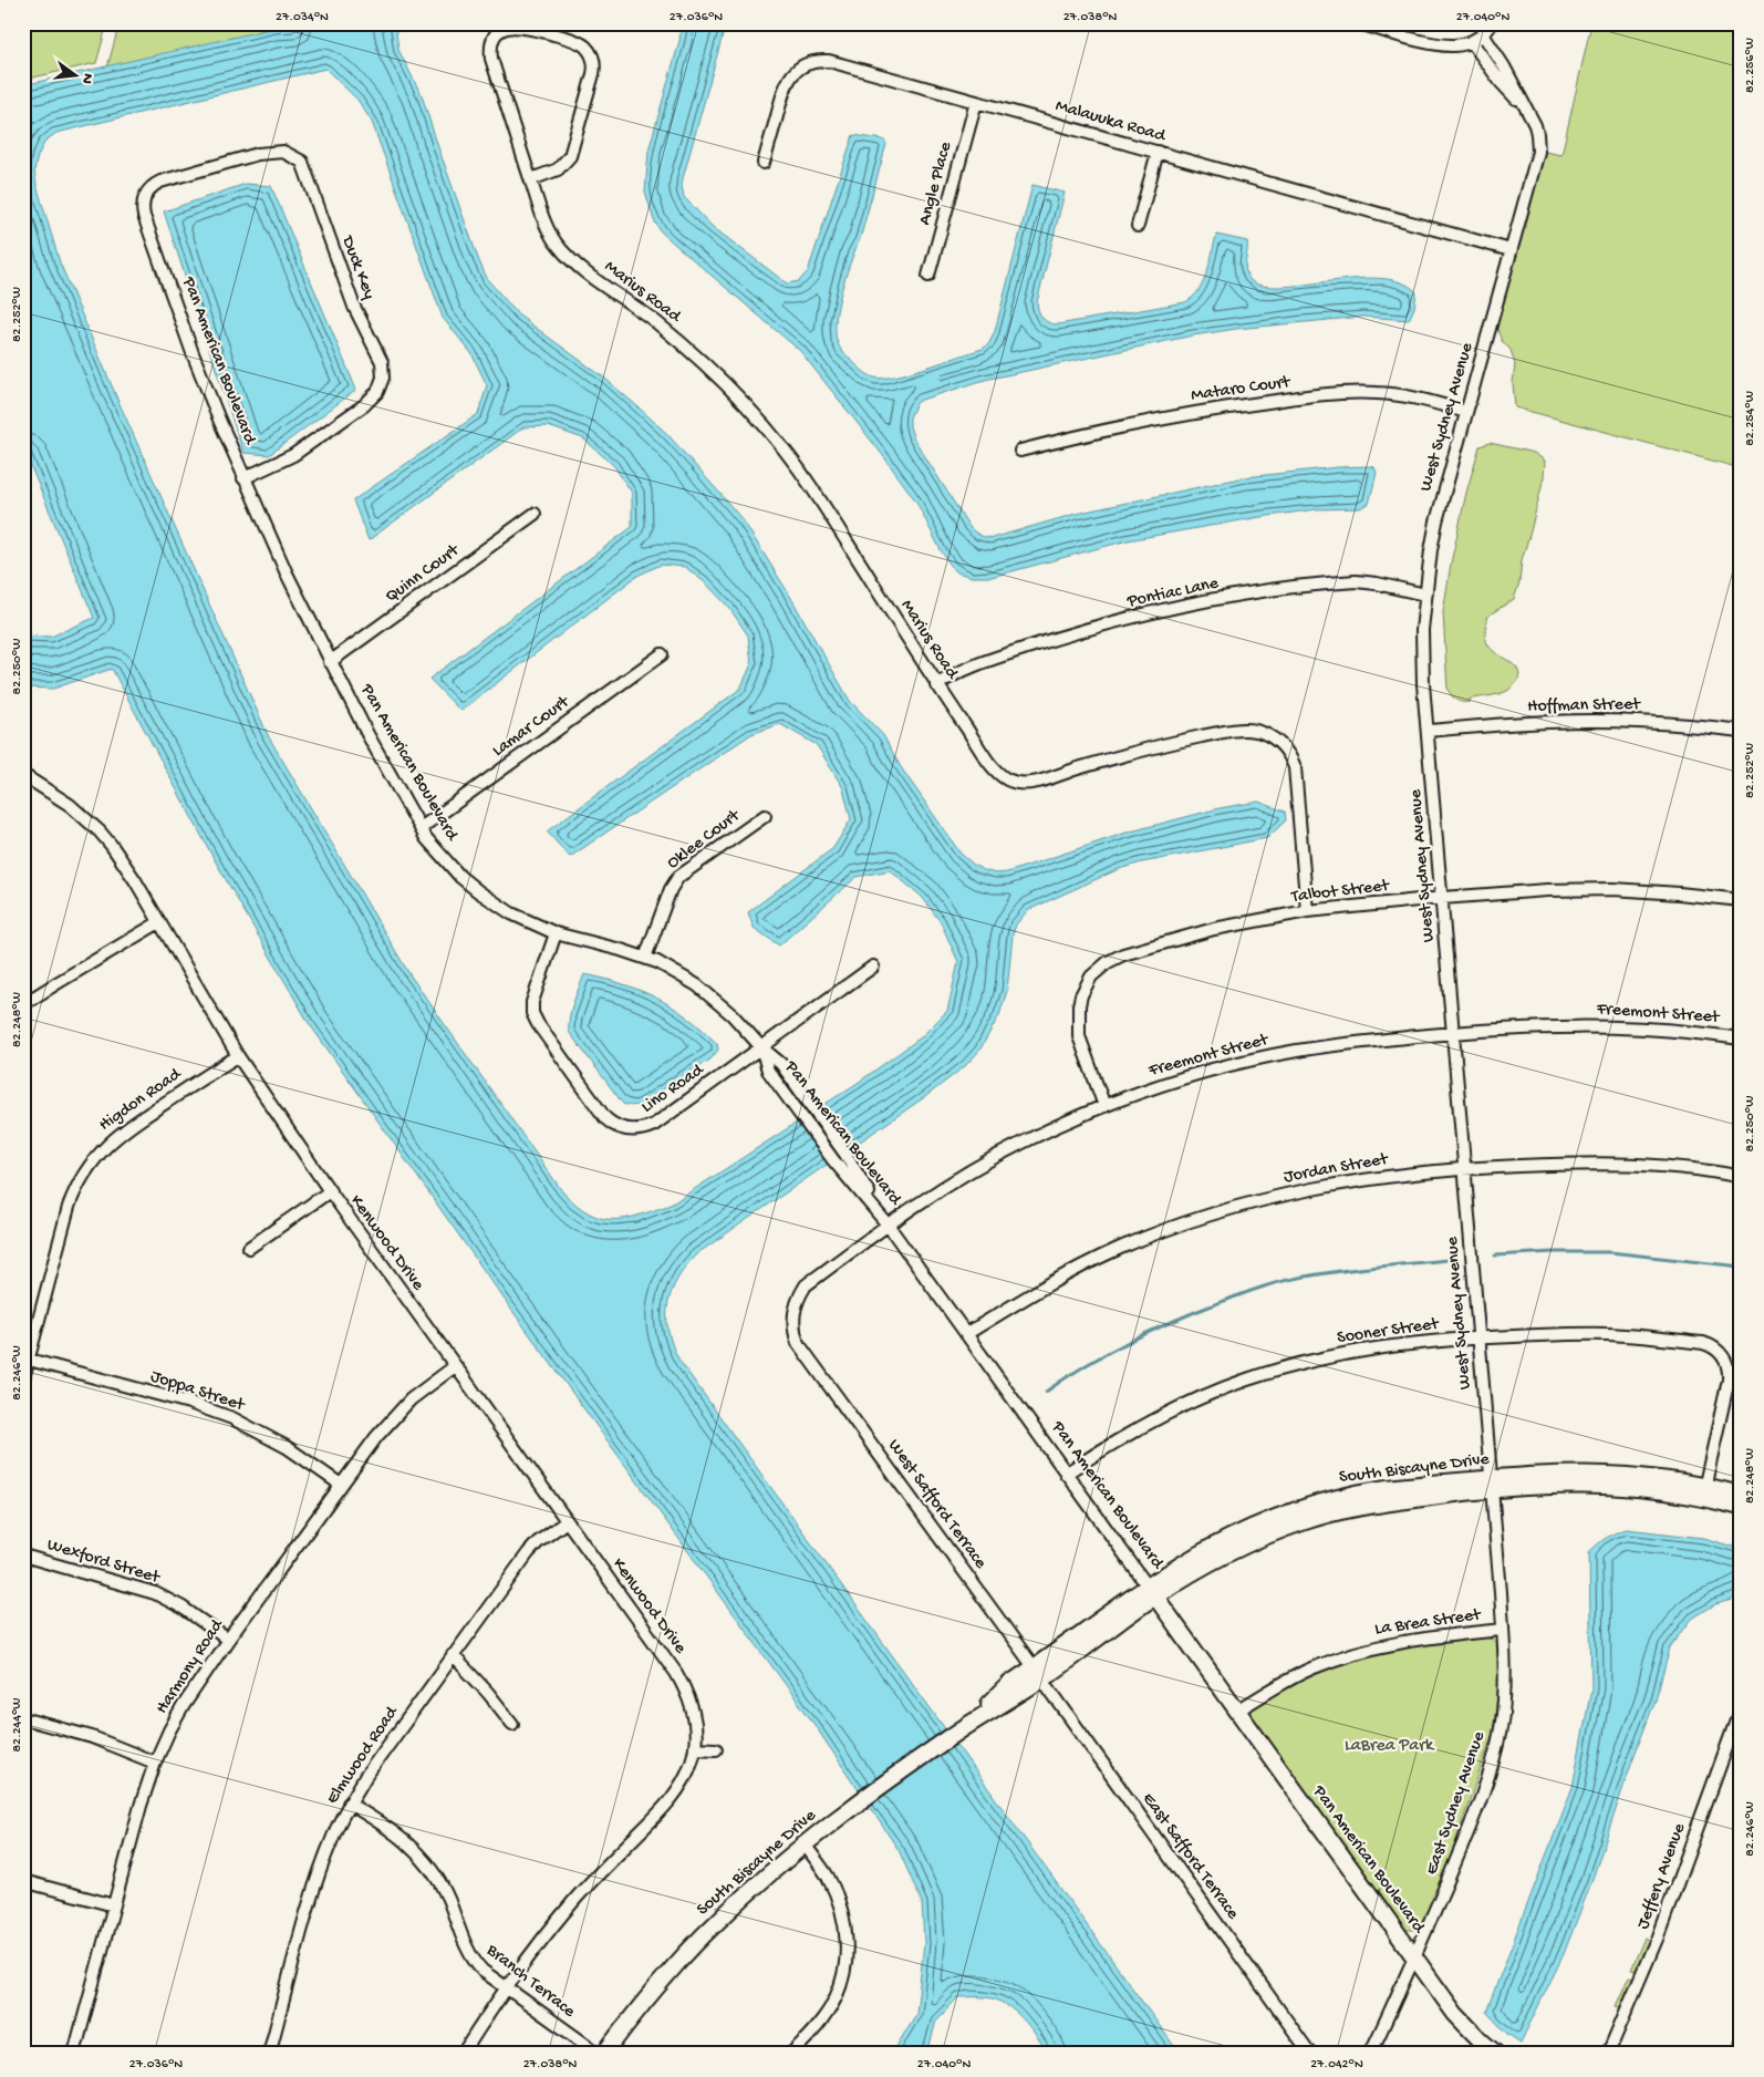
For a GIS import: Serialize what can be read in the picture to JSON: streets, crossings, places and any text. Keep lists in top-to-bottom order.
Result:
{
  "streets": {
    "street": [
      "Malauuka Road",
      "Angle Place",
      "Duck Key",
      "Marius Road",
      "Pan American Boulevard",
      "Mataro Court",
      "West Sydney Avenue",
      "Quinn Court",
      "Pontiac Lane",
      "Hoffman Street",
      "Lamar Court",
      "Oklee Court",
      "Talbot Street",
      "Freemont Street",
      "Lino Road",
      "Higdon Road",
      "Jordan Street",
      "Kenwood Drive",
      "Sooner Street",
      "Joppa Street",
      "South Biscayne Drive",
      "West Safford Terrace",
      "Wexford Street",
      "La Brea Street",
      "Harmony Road",
      "Elmwood Road",
      "East Sydney Avenue",
      "East Safford Terrace",
      "Jeffery Avenue",
      "Branch Terrace"
    ]
  },
  "crossings": [
    ["Malauuka Road", "Angle Place"],
    ["Malauuka Road", "West Sydney Avenue"],
    ["Duck Key", "Pan American Boulevard"],
    ["Marius Road", "Pontiac Lane"],
    ["Marius Road", "Talbot Street"],
    ["Pan American Boulevard", "Quinn Court"],
    ["Pan American Boulevard", "Lamar Court"],
    ["Pan American Boulevard", "Oklee Court"],
    ["Pan American Boulevard", "Freemont Street"],
    ["Pan American Boulevard", "Lino Road"],
    ["Pan American Boulevard", "Jordan Street"],
    ["Pan American Boulevard", "Sooner Street"],
    ["Pan American Boulevard", "South Biscayne Drive"],
    ["Pan American Boulevard", "La Brea Street"],
    ["Pan American Boulevard", "East Sydney Avenue"],
    ["Mataro Court", "West Sydney Avenue"],
    ["West Sydney Avenue", "Pontiac Lane"],
    ["West Sydney Avenue", "Hoffman Street"],
    ["West Sydney Avenue", "Talbot Street"],
    ["West Sydney Avenue", "Freemont Street"],
    ["West Sydney Avenue", "Jordan Street"],
    ["West Sydney Avenue", "Sooner Street"],
    ["West Sydney Avenue", "South Biscayne Drive"],
    ["West Sydney Avenue", "East Sydney Avenue"],
    ["Talbot Street", "Freemont Street"],
    ["Freemont Street", "West Safford Terrace"],
    ["Higdon Road", "Kenwood Drive"],
    ["Higdon Road", "Joppa Street"],
    ["Kenwood Drive", "Harmony Road"],
    ["Kenwood Drive", "Elmwood Road"],
    ["Kenwood Drive", "Branch Terrace"],
    ["Sooner Street", "South Biscayne Drive"],
    ["Joppa Street", "Harmony Road"],
    ["South Biscayne Drive", "West Safford Terrace"],
    ["South Biscayne Drive", "East Sydney Avenue"],
    ["South Biscayne Drive", "East Safford Terrace"],
    ["West Safford Terrace", "East Safford Terrace"],
    ["Wexford Street", "Harmony Road"],
    ["La Brea Street", "East Sydney Avenue"],
    ["Elmwood Road", "Branch Terrace"]
  ],
  "parks": ["LaBrea Park"],
  "north": "right",
  "coordinates": [
    "27.034°N",
    "27.036°N",
    "27.038°N",
    "27.040°N",
    "82.256°W",
    "82.252°W",
    "82.254°W",
    "82.250°W",
    "82.248°W",
    "82.246°W",
    "82.244°W",
    "27.042°N"
  ]
}
